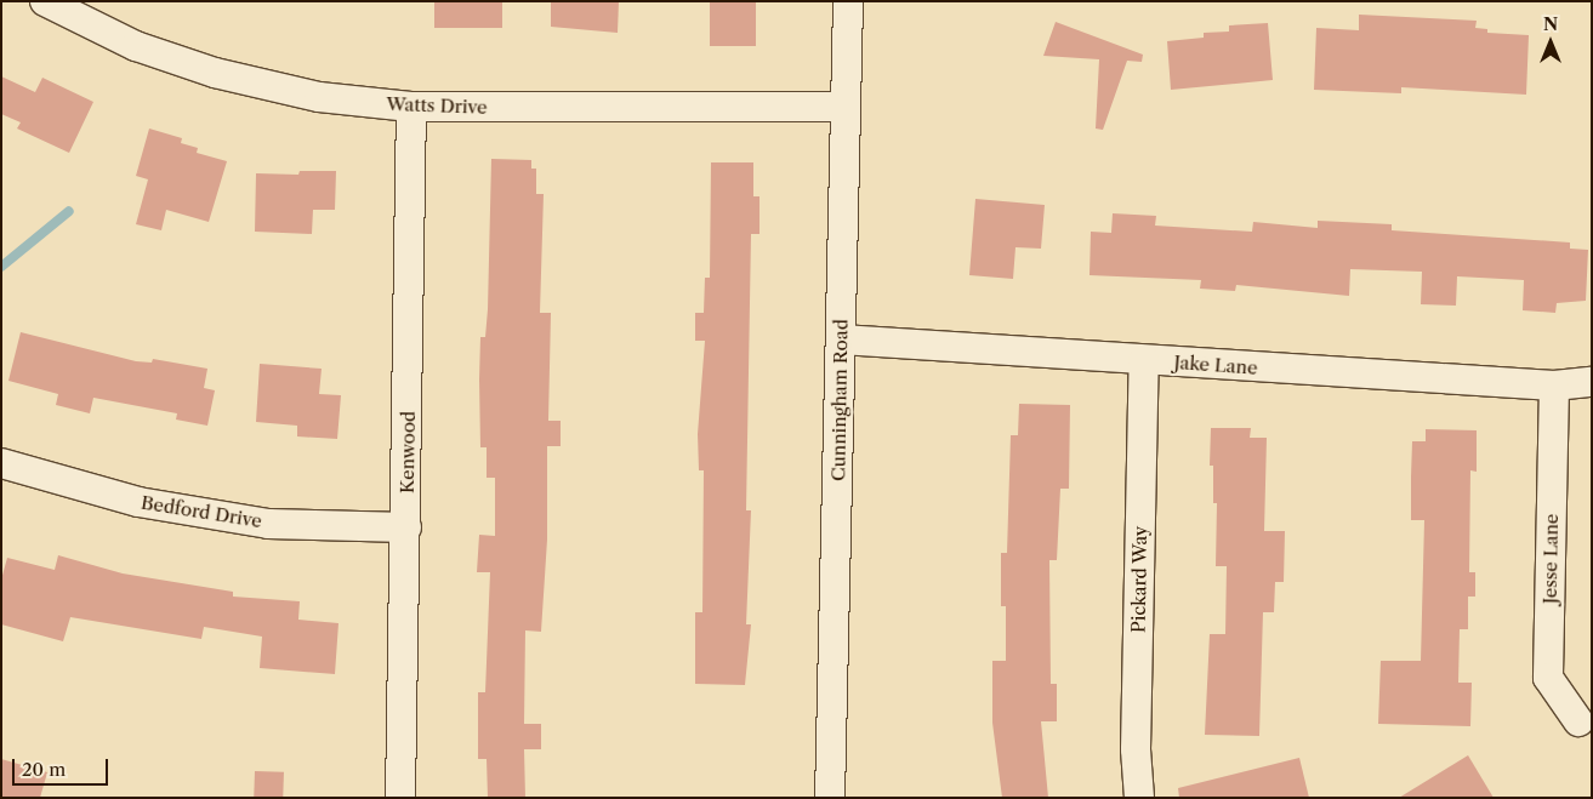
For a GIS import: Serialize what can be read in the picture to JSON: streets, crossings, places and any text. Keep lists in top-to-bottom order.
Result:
{
  "streets": {
    "street": [
      "Watts Drive",
      "Jake Lane",
      "Cunningham Road",
      "Kenwood",
      "Bedford Drive",
      "Jesse Lane",
      "Pickard Way"
    ]
  },
  "crossings": [
    ["Watts Drive", "Cunningham Road"],
    ["Watts Drive", "Kenwood"],
    ["Jake Lane", "Cunningham Road"],
    ["Jake Lane", "Jesse Lane"],
    ["Jake Lane", "Pickard Way"],
    ["Kenwood", "Bedford Drive"]
  ],
  "scale_bar": "20 m",
  "north": "top"
}
